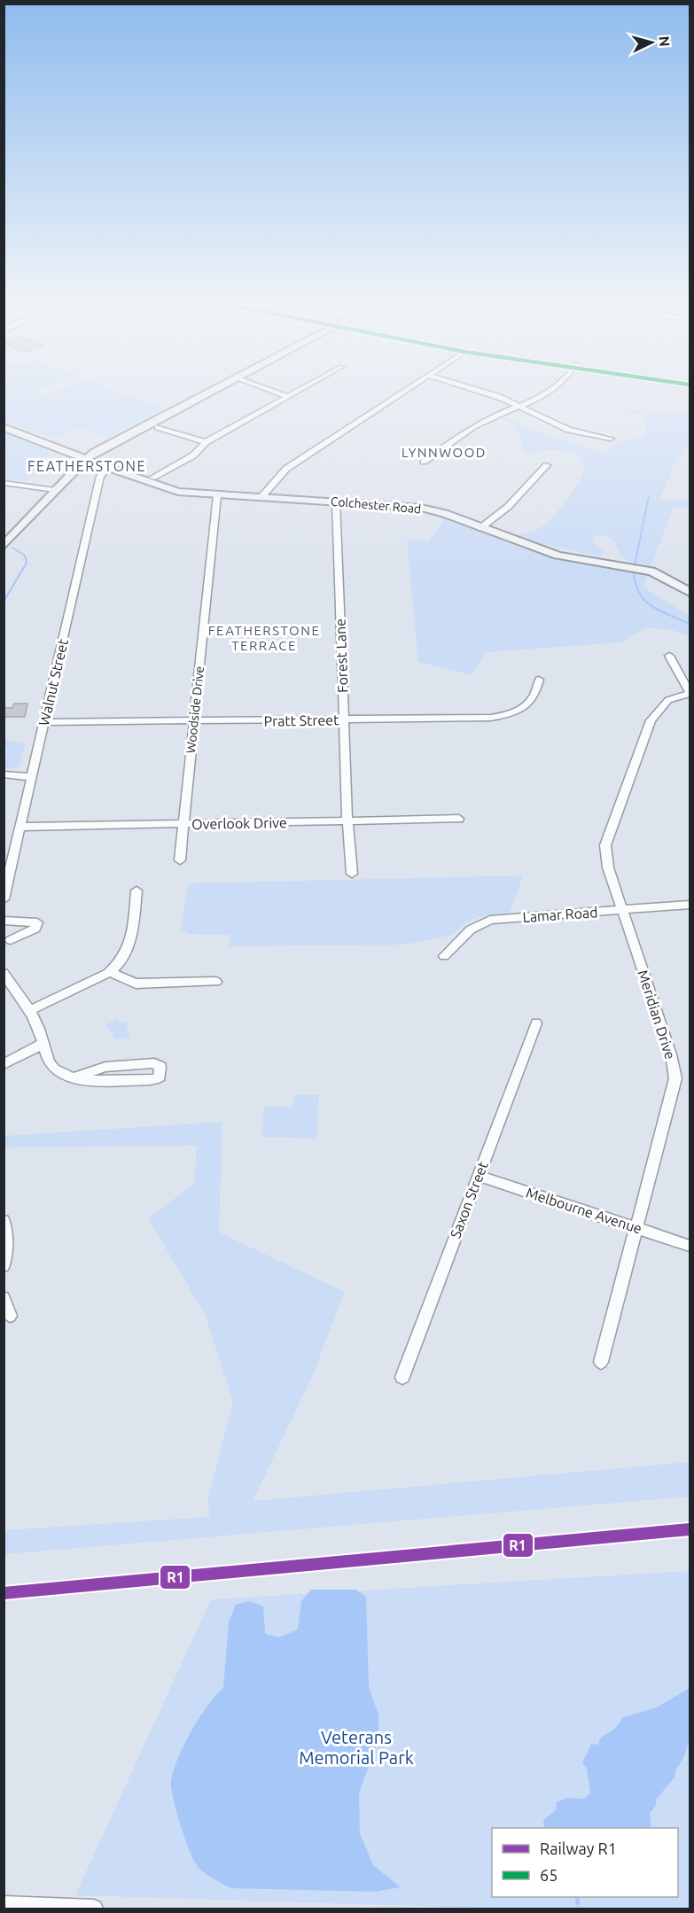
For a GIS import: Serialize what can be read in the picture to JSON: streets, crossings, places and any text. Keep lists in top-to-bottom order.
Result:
{
  "streets": {
    "street": [
      "Colchester Road",
      "Forest Lane",
      "Walnut Street",
      "Woodside Drive",
      "Pratt Street",
      "Overlook Drive",
      "Lamar Road",
      "Meridian Drive",
      "Saxon Street",
      "Melbourne Avenue"
    ]
  },
  "crossings": [
    ["Colchester Road", "Forest Lane"],
    ["Colchester Road", "Walnut Street"],
    ["Colchester Road", "Woodside Drive"],
    ["Forest Lane", "Pratt Street"],
    ["Forest Lane", "Overlook Drive"],
    ["Walnut Street", "Pratt Street"],
    ["Walnut Street", "Overlook Drive"],
    ["Woodside Drive", "Pratt Street"],
    ["Woodside Drive", "Overlook Drive"],
    ["Lamar Road", "Meridian Drive"],
    ["Meridian Drive", "Melbourne Avenue"],
    ["Saxon Street", "Melbourne Avenue"]
  ],
  "districts": ["LYNNWOOD", "FEATHERSTONE", "FEATHERSTONE TERRACE"],
  "parks": ["Veterans Memorial Park"],
  "lines": ["rail line R1"],
  "legend": ["Railway R1", "65"],
  "north": "right"
}
